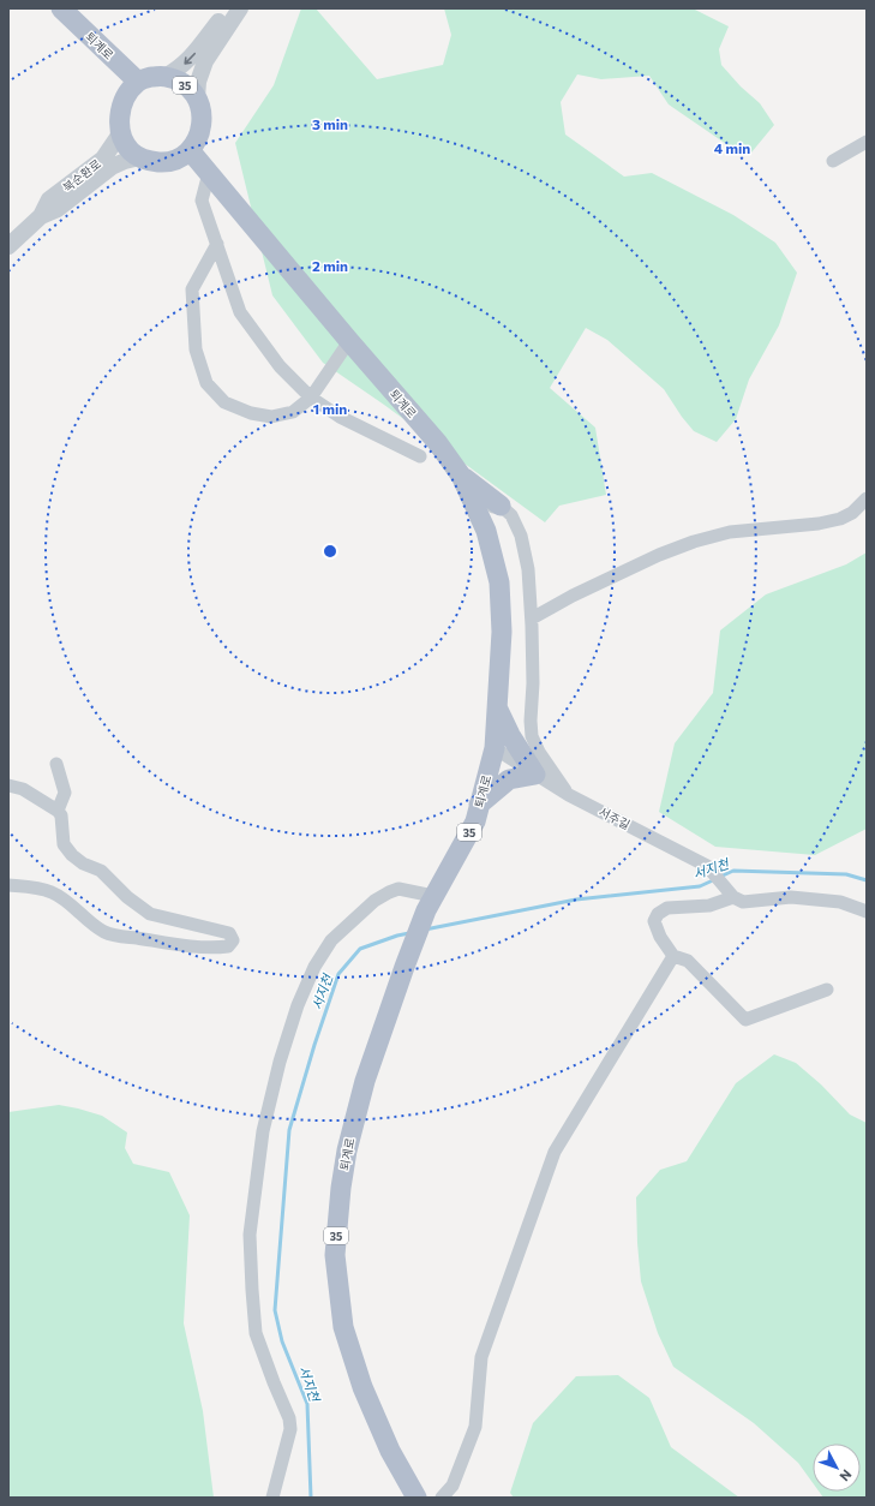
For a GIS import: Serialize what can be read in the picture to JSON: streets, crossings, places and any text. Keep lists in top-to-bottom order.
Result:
{
  "streets": {
    "main road": ["퇴계로", "35"],
    "street": ["북순환로", "서주길"]
  },
  "crossings": [
    ["퇴계로", "35"],
    ["퇴계로", "북순환로"],
    ["퇴계로", "서주길"],
    ["35", "북순환로"]
  ],
  "water": ["서지천"],
  "north": "bottom right",
  "rings": [
    "3 min",
    "4 min",
    "2 min",
    "1 min"
  ]
}
